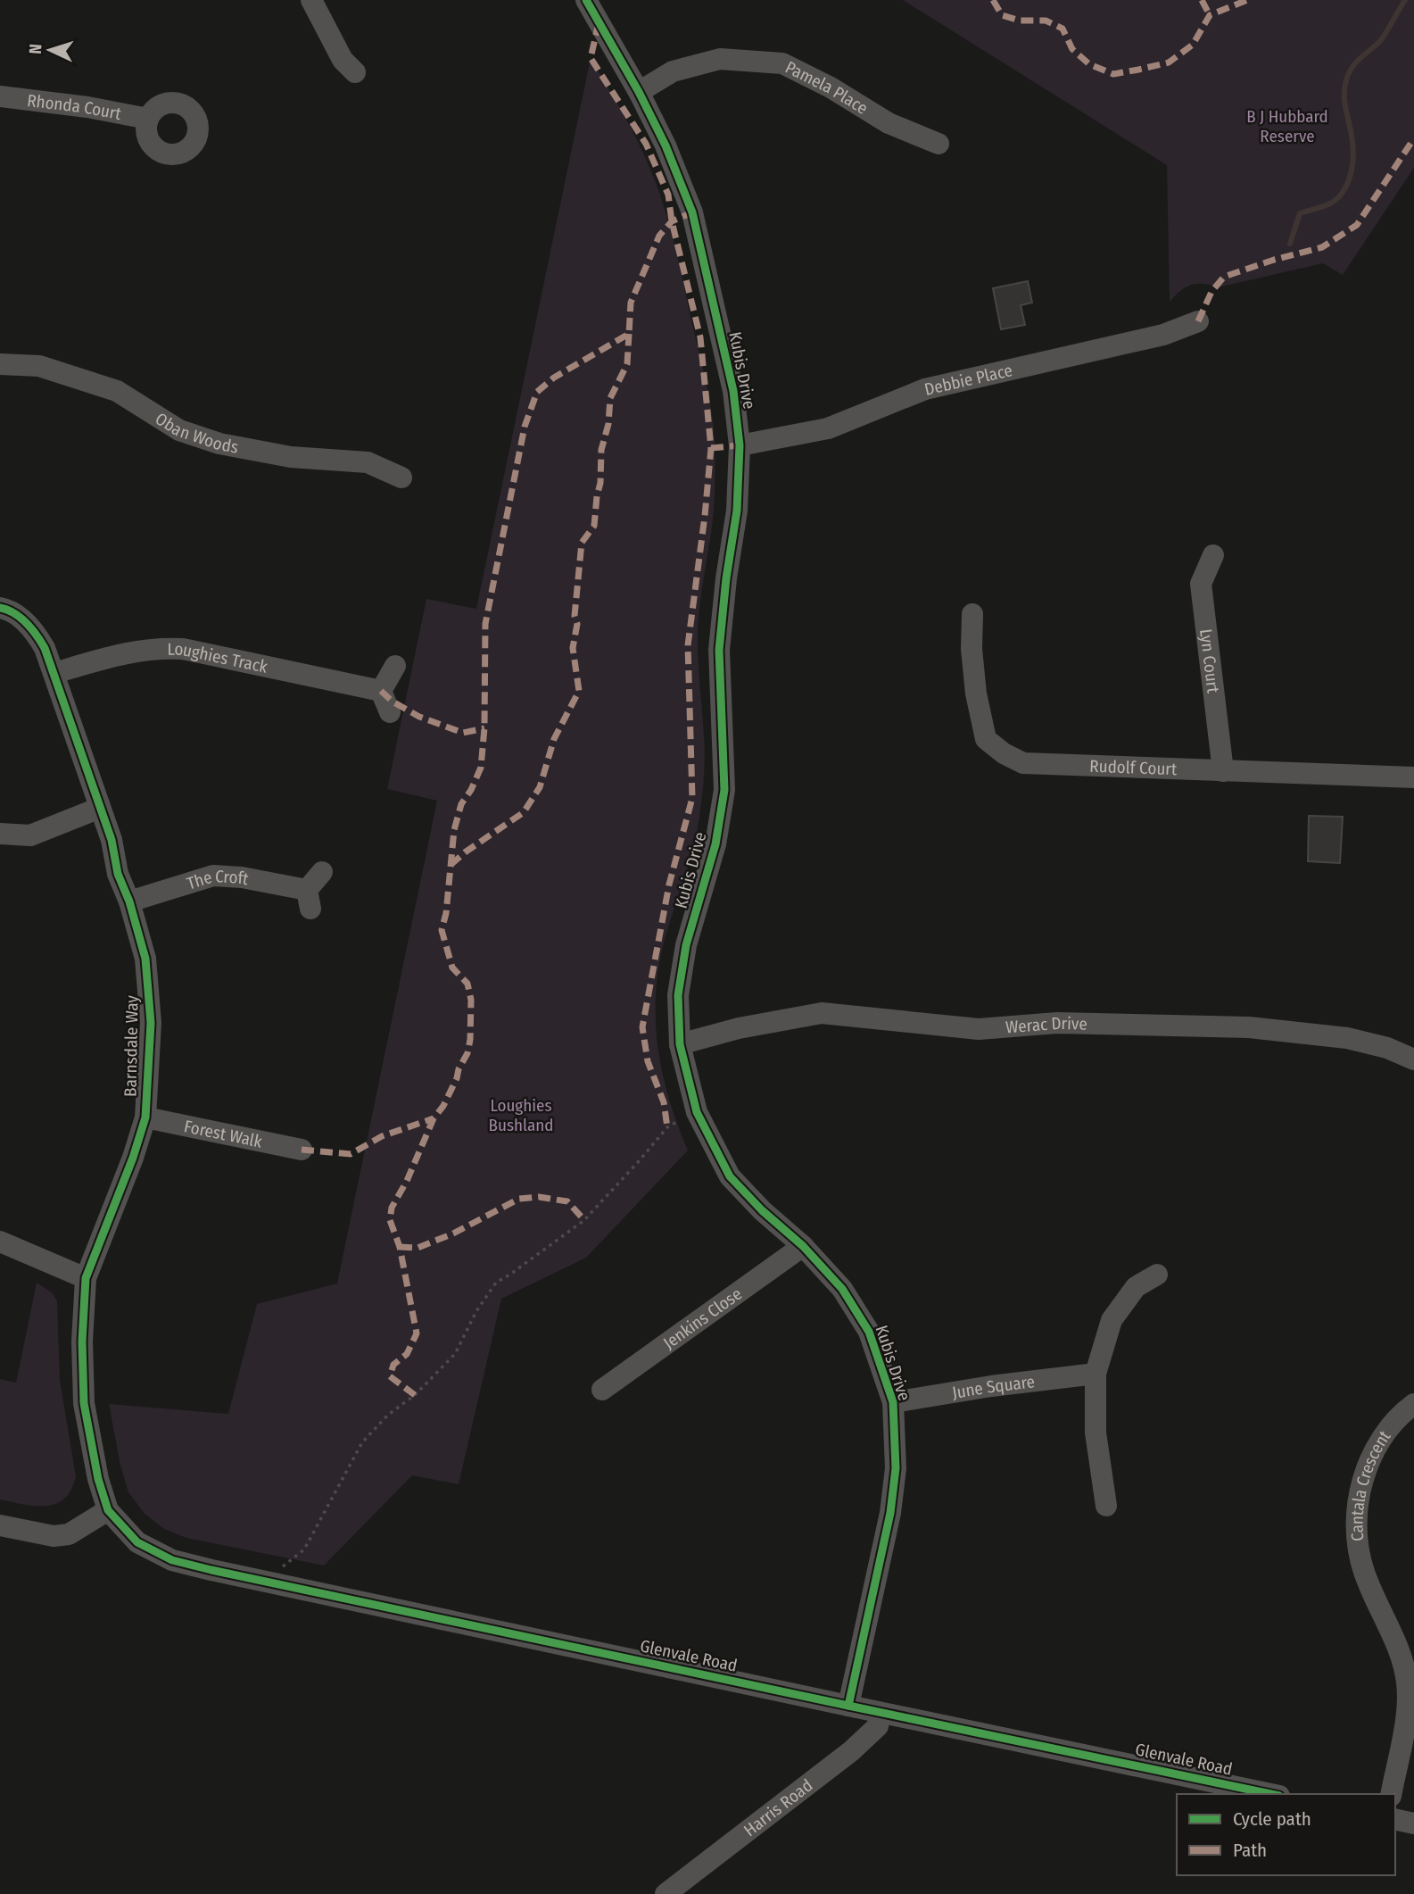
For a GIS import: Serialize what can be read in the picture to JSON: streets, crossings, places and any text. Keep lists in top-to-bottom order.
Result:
{
  "streets": {
    "street": [
      "Pamela Place",
      "Rhonda Court",
      "Kubis Drive",
      "Debbie Place",
      "Oban Woods",
      "Loughies Track",
      "Lyn Court",
      "Rudolf Court",
      "The Croft",
      "Werac Drive",
      "Barnsdale Way",
      "Forest Walk",
      "Jenkins Close",
      "June Square",
      "Cantala Crescent",
      "Glenvale Road",
      "Harris Road"
    ]
  },
  "crossings": [
    ["Pamela Place", "Kubis Drive"],
    ["Kubis Drive", "Debbie Place"],
    ["Kubis Drive", "Werac Drive"],
    ["Kubis Drive", "Jenkins Close"],
    ["Kubis Drive", "June Square"],
    ["Kubis Drive", "Glenvale Road"],
    ["Loughies Track", "Barnsdale Way"],
    ["Lyn Court", "Rudolf Court"],
    ["The Croft", "Barnsdale Way"],
    ["Barnsdale Way", "Forest Walk"],
    ["Barnsdale Way", "Glenvale Road"],
    ["Glenvale Road", "Harris Road"]
  ],
  "parks": ["B J Hubbard Reserve", "Loughies Bushland"],
  "legend": ["Cycle path", "Path"],
  "north": "left"
}
